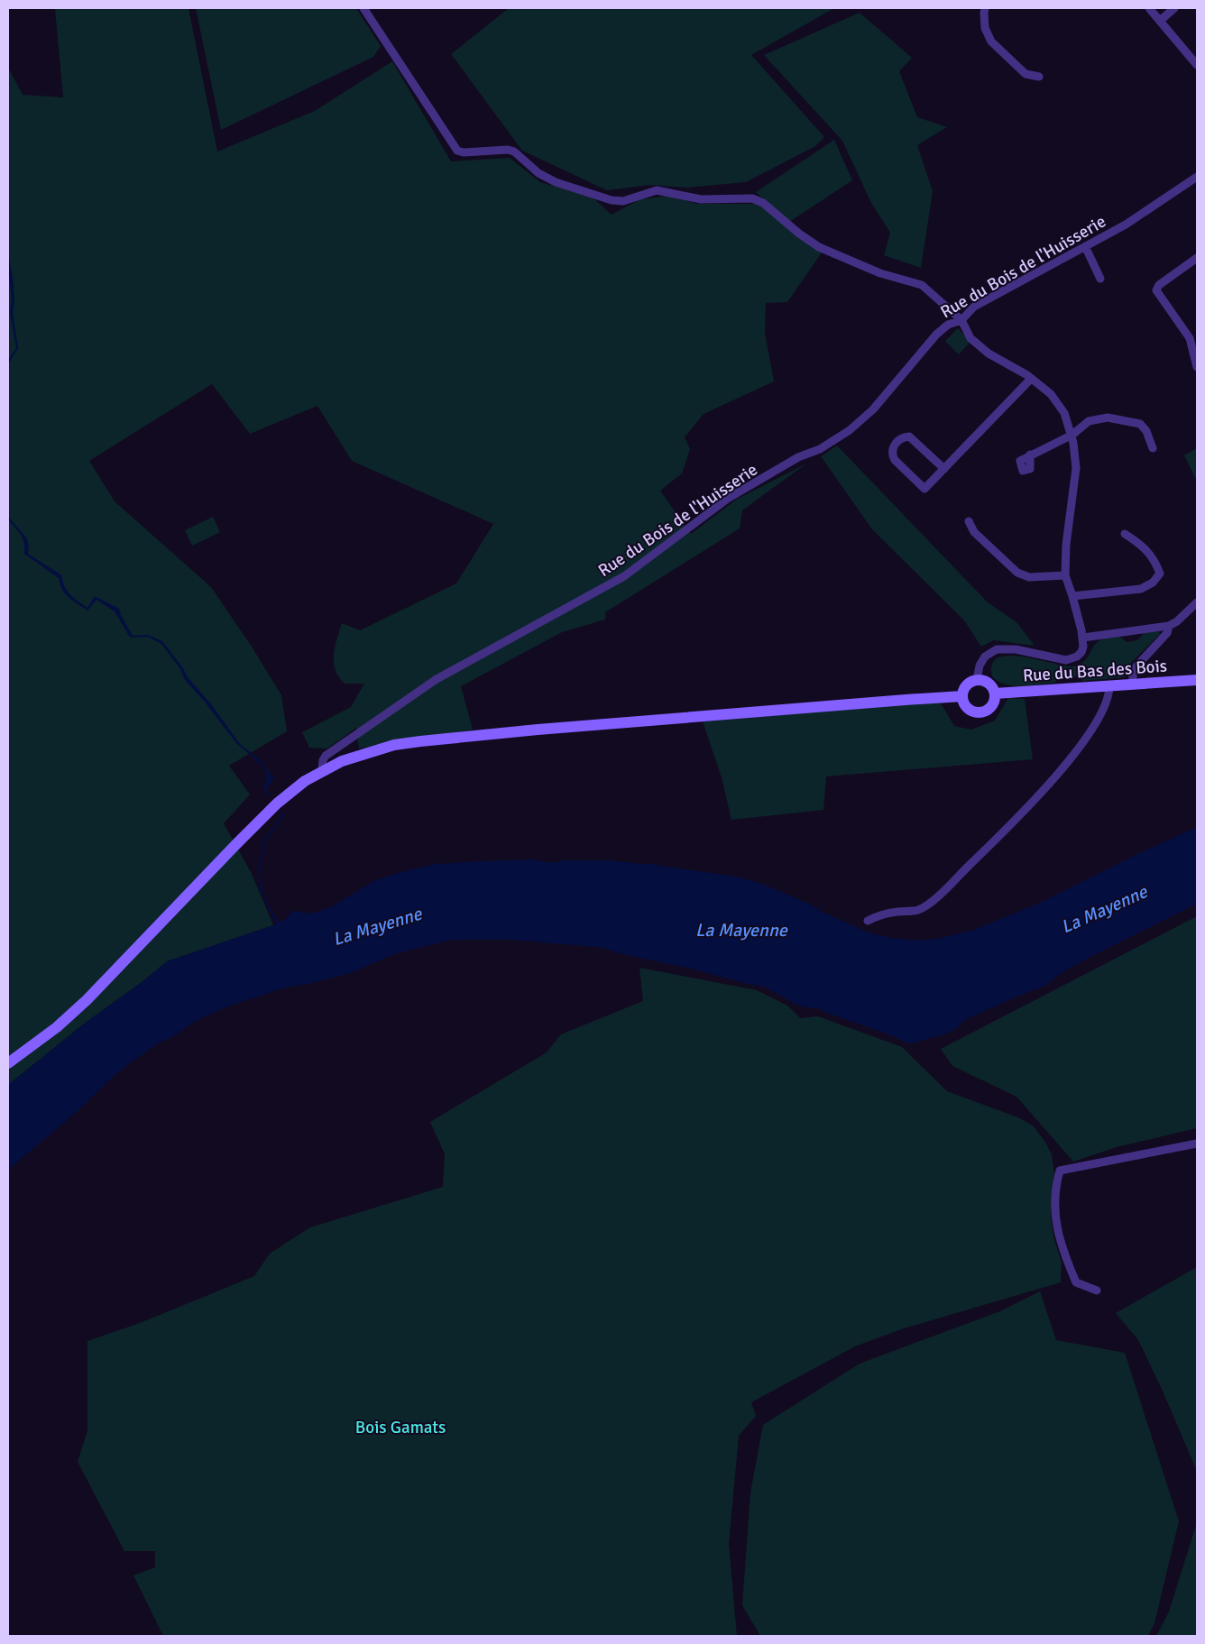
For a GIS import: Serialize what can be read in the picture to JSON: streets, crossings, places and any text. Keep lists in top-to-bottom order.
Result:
{
  "streets": {
    "main road": ["Rue du Bas des Bois"],
    "street": ["Rue du Bois de l'Huisserie"]
  },
  "water": ["La Mayenne"],
  "parks": ["Bois Gamats"]
}
